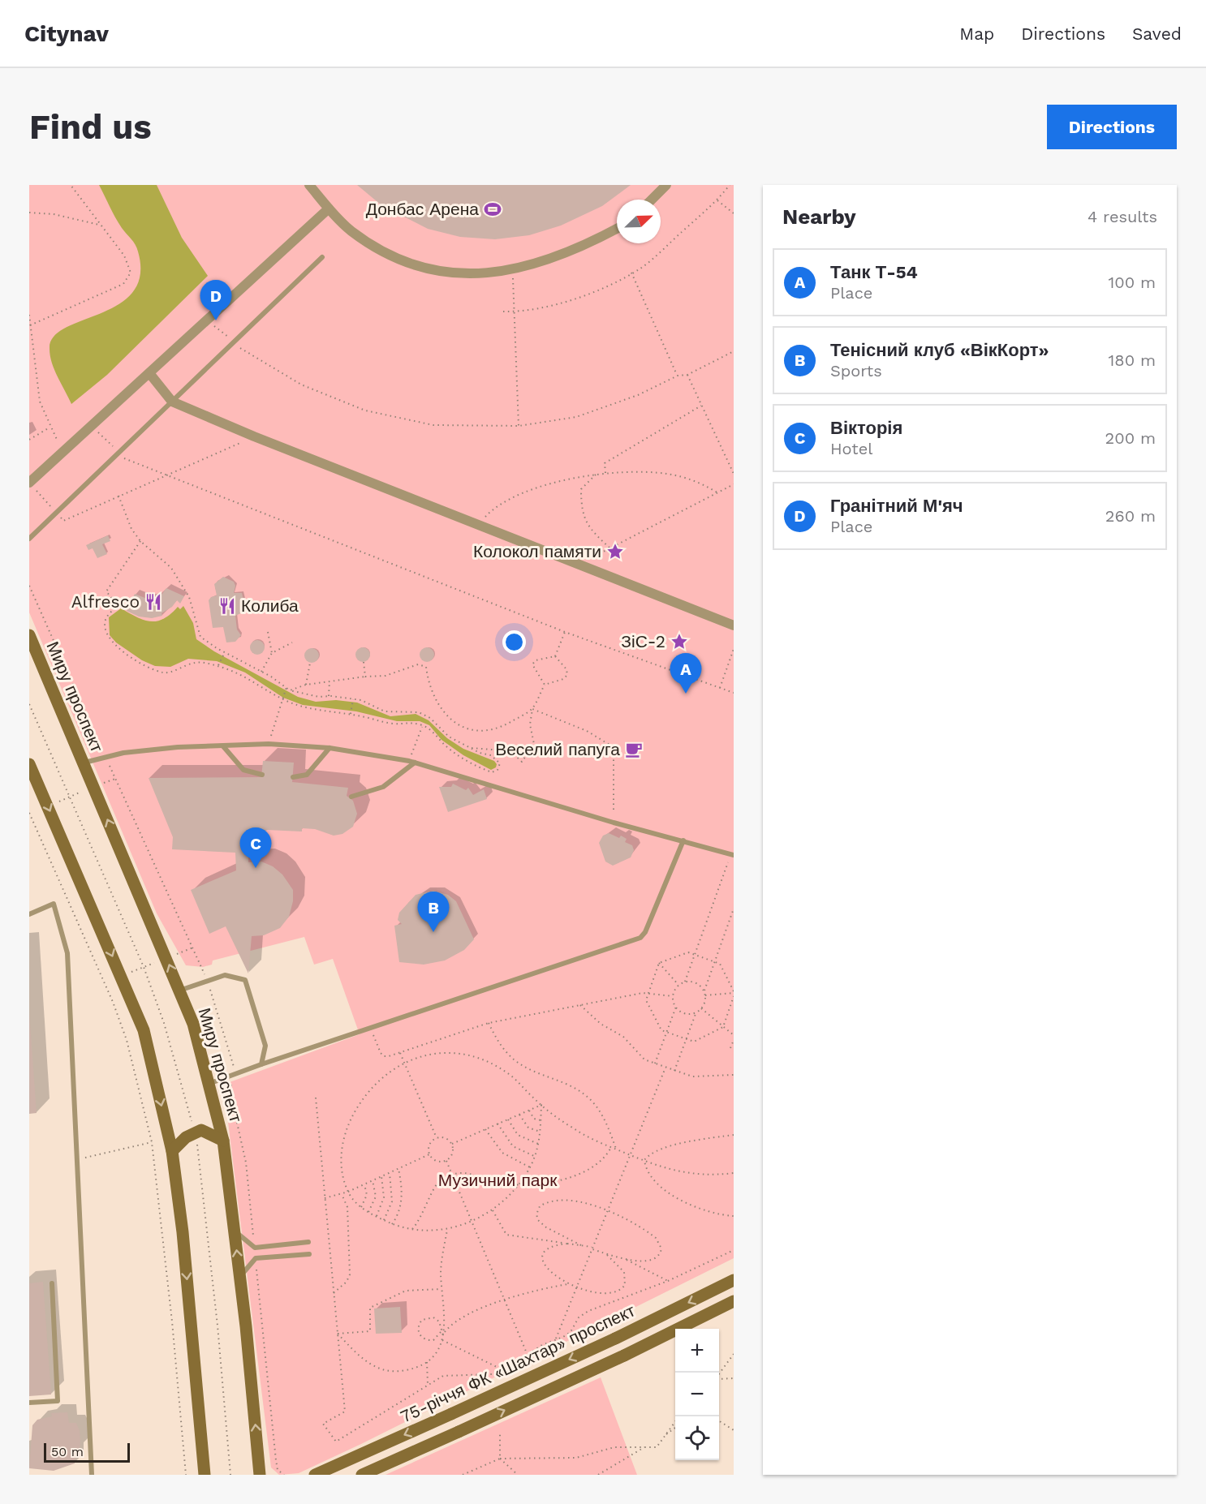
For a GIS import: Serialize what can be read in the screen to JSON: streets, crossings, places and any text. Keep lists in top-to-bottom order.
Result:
{
  "streets": {
    "main road": ["Миру проспект", "75-річчя ФК «Шахтар» проспект"]
  },
  "parks": ["Музичний парк"],
  "places": {
    "sports": ["Донбас Арена"],
    "place": ["Колокол памяти", "ЗіС-2"],
    "restaurant": ["Alfresco", "Колиба"],
    "cafe": ["Веселий папуга"]
  },
  "scale_bar": "50 m",
  "north": "top right",
  "page": {
    "header": "Citynav",
    "nav": ["Map", "Directions", "Saved"],
    "buttons": "Directions",
    "title": "Find us",
    "heading": ["Nearby", "4 results"],
    "list": [
      {
        "mark": "A",
        "name": "Танк Т-54",
        "note": "Place",
        "value": "100 m"
      },
      {
        "mark": "B",
        "name": "Тенісний клуб «ВікКорт»",
        "note": "Sports",
        "value": "180 m"
      },
      {
        "mark": "C",
        "name": "Вікторія",
        "note": "Hotel",
        "value": "200 m"
      },
      {
        "mark": "D",
        "name": "Гранітний М'яч",
        "note": "Place",
        "value": "260 m"
      }
    ],
    "pins": [
      "D",
      "A",
      "C",
      "B"
    ],
    "map_buttons": ["+", "−"],
    "scale": "50 m"
  }
}
